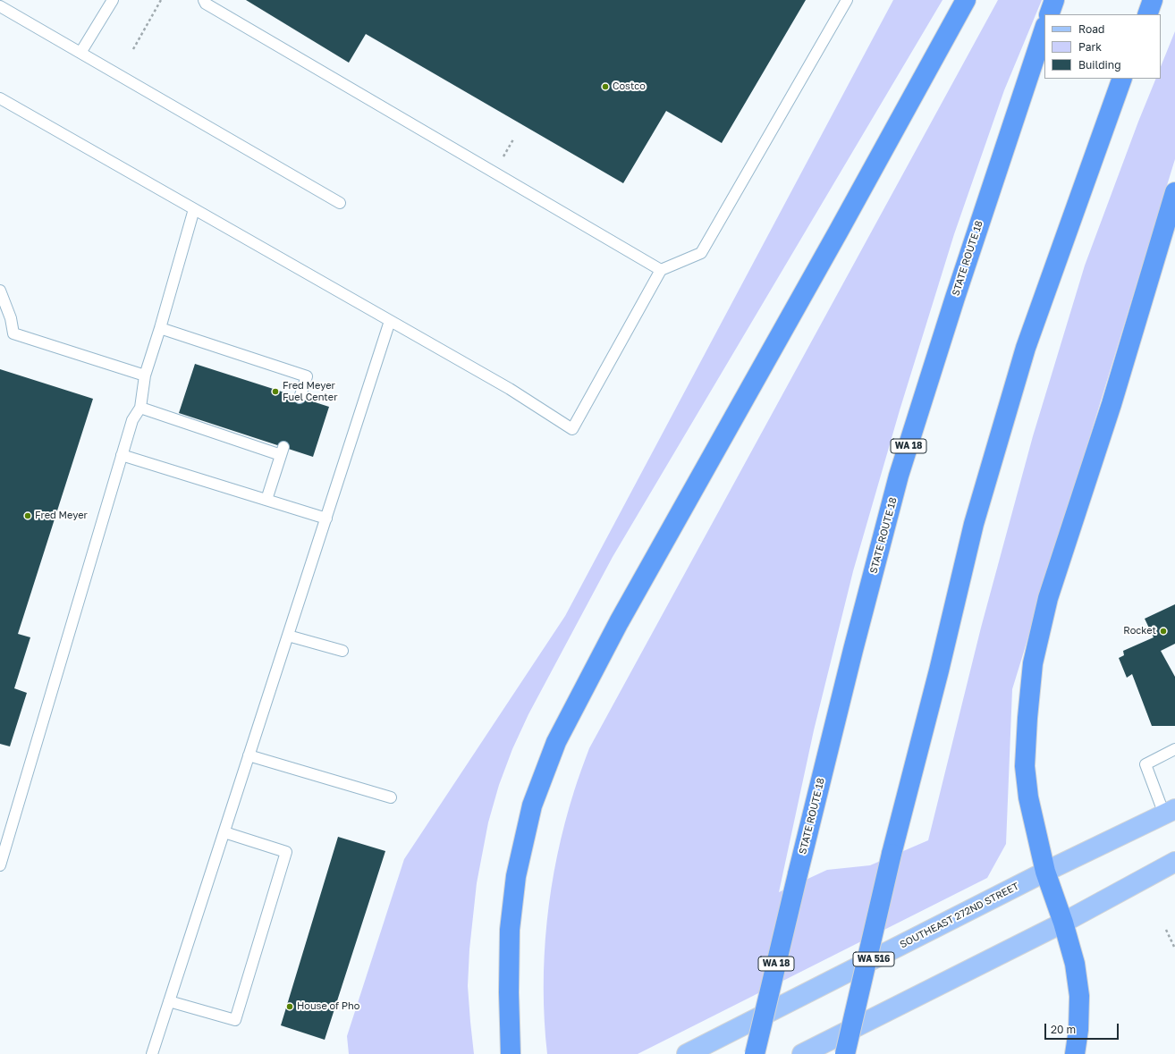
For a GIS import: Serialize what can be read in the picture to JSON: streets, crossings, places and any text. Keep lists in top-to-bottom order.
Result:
{
  "streets": {
    "highway": ["STATE ROUTE 18", "WA 18"],
    "main road": ["SOUTHEAST 272ND STREET", "WA 516"]
  },
  "places": [
    "Costco",
    "Fred Meyer Fuel Center",
    "Fred Meyer",
    "Rocket",
    "House of Pho"
  ],
  "legend": ["Road", "Park", "Building"],
  "scale_bar": "20 m"
}
